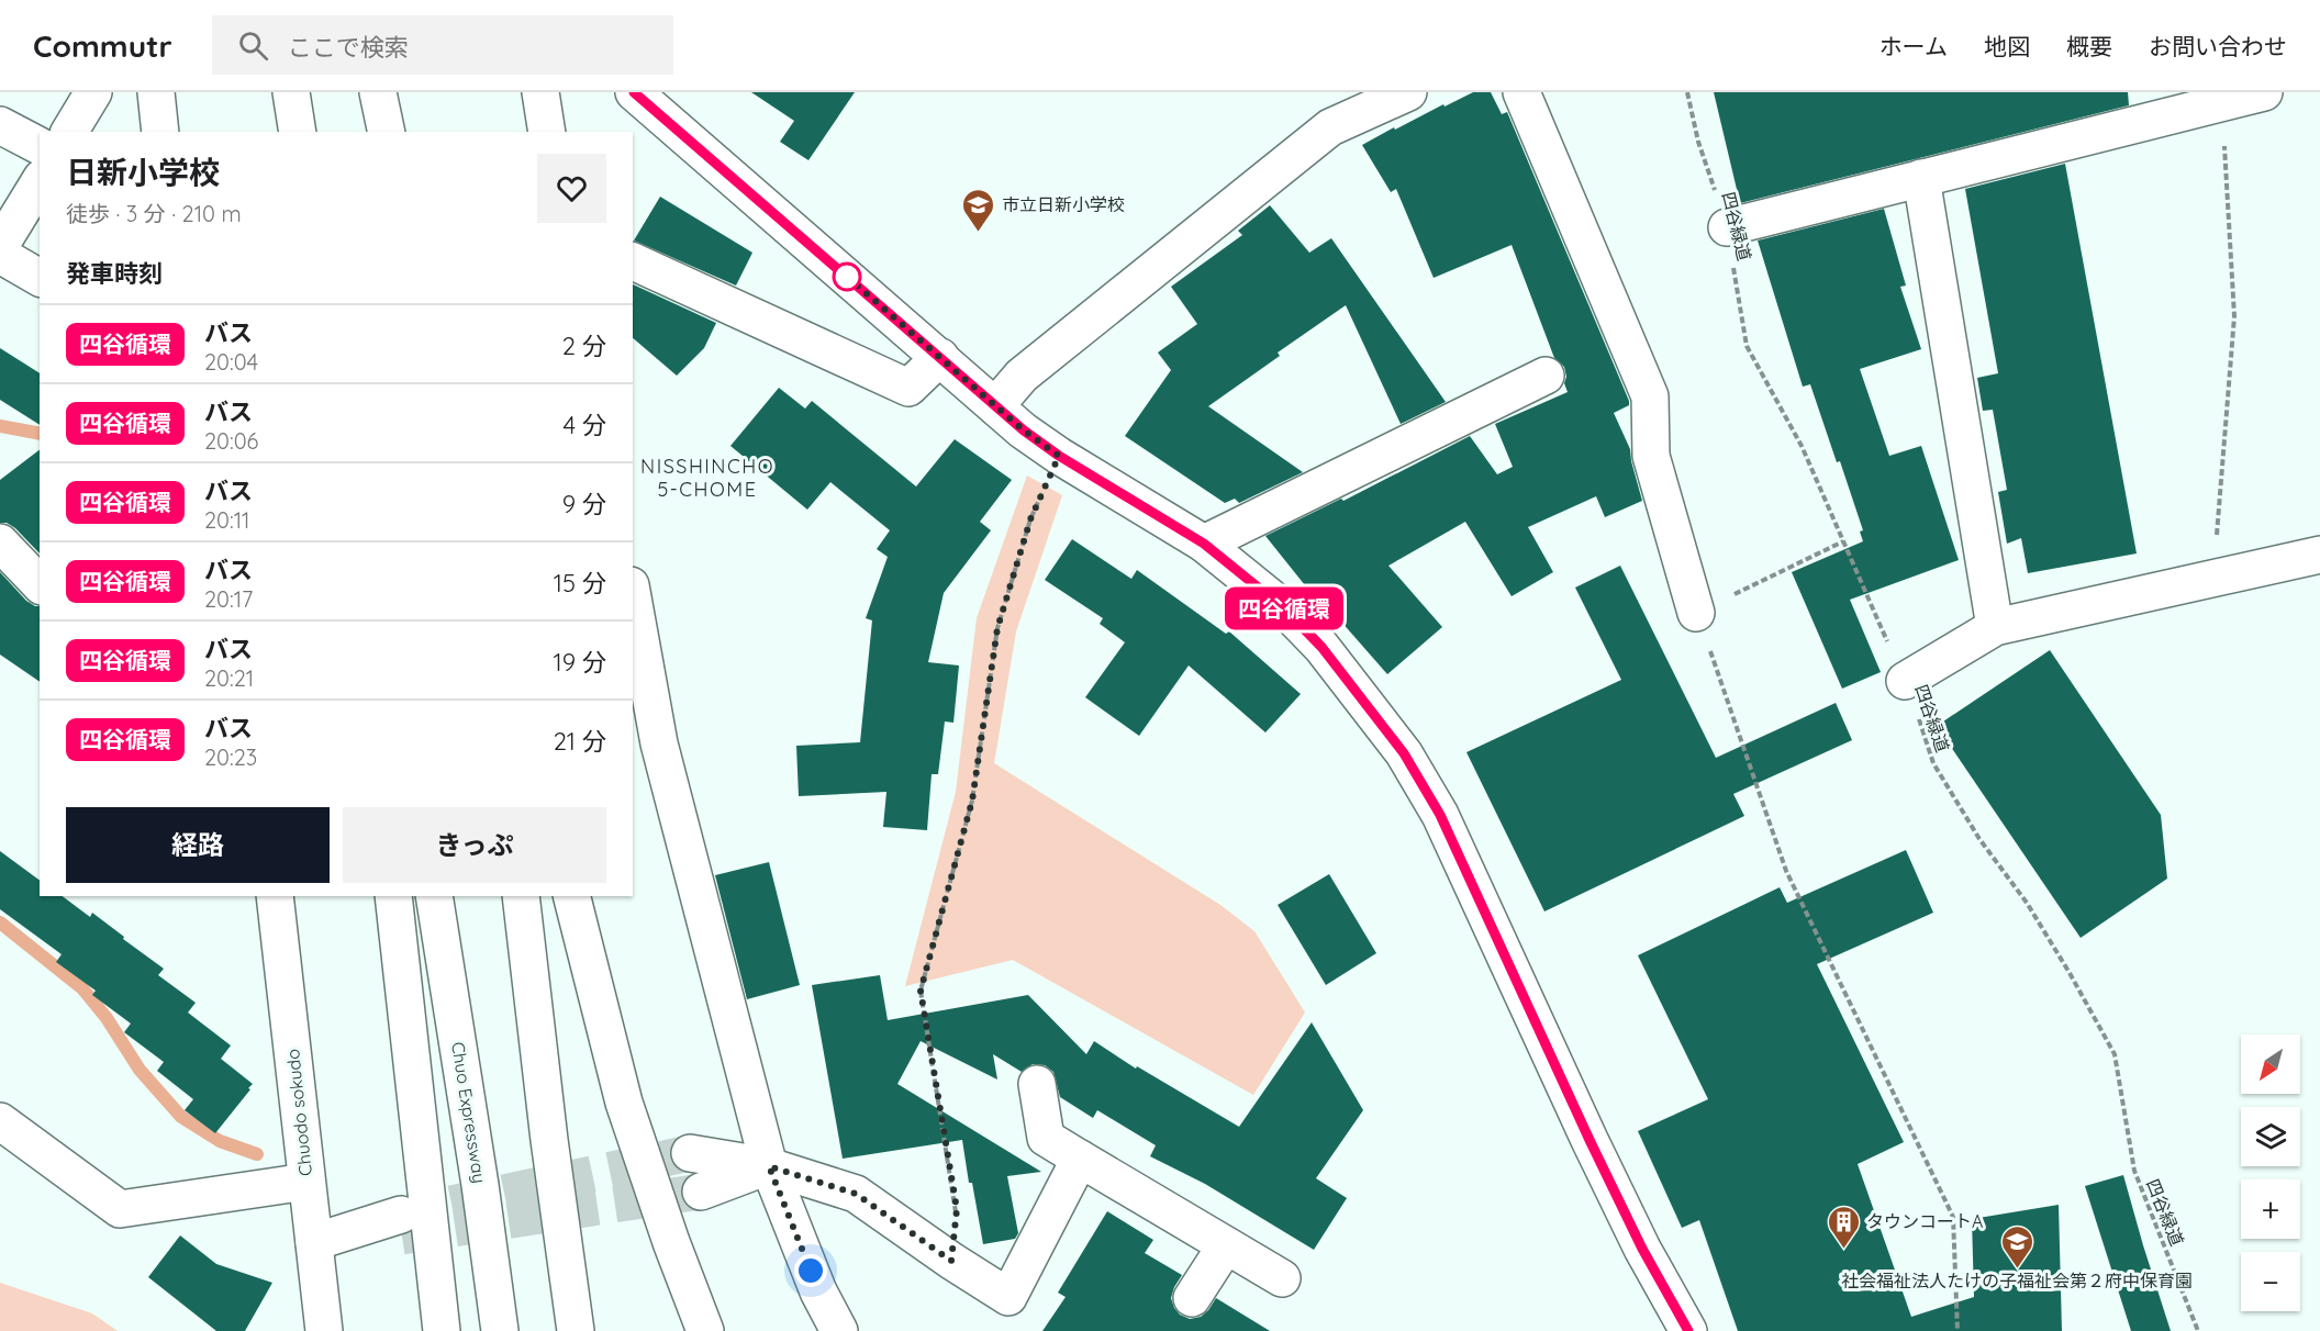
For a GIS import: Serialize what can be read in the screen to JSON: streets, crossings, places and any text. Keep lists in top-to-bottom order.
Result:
{
  "streets": {
    "main road": ["Chuodo sokudo", "Chuo Expressway"],
    "path": ["四谷緑道"]
  },
  "districts": ["NISSHINCHO 5-CHOME"],
  "places": {
    "school or university": ["市立日新小学校", "社会福祉法人たけの子福祉会第２府中保育園"],
    "building": ["タウンコートA"]
  },
  "lines": ["bus line 四谷循環"],
  "north": "bottom left",
  "page": {
    "header": "Commutr",
    "search": "ここで検索",
    "nav": [
      "ホーム",
      "地図",
      "概要",
      "お問い合わせ"
    ],
    "on_map": "四谷循環",
    "heading": [
      ["日新小学校", "徒歩 · 3 分 · 210 m"],
      "発車時刻"
    ],
    "list": [
      {
        "mark": "四谷循環",
        "name": "バス",
        "note": "20:04",
        "value": "2 分"
      },
      {
        "mark": "四谷循環",
        "name": "バス",
        "note": "20:06",
        "value": "4 分"
      },
      {
        "mark": "四谷循環",
        "name": "バス",
        "note": "20:11",
        "value": "9 分"
      },
      {
        "mark": "四谷循環",
        "name": "バス",
        "note": "20:17",
        "value": "15 分"
      },
      {
        "mark": "四谷循環",
        "name": "バス",
        "note": "20:21",
        "value": "19 分"
      },
      {
        "mark": "四谷循環",
        "name": "バス",
        "note": "20:23",
        "value": "21 分"
      }
    ],
    "buttons": ["経路", "きっぷ"],
    "map_buttons": ["+", "−"]
  }
}
